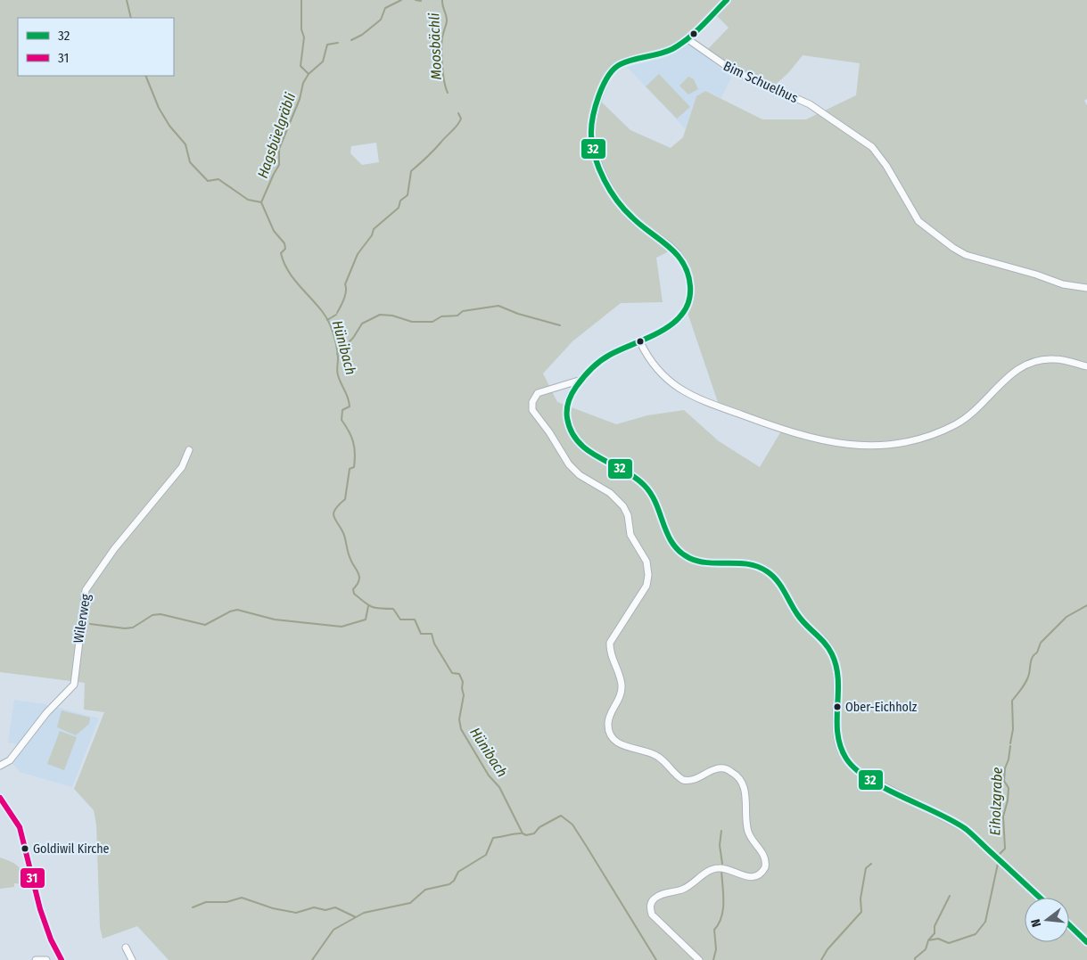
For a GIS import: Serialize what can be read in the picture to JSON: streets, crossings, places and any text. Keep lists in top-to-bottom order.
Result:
{
  "streets": {
    "street": ["Bim Schuelhus", "Wilerweg"]
  },
  "water": [
    "Moosbächli",
    "Hagsbüelgräbli",
    "Hünibach",
    "Eiholzgrabe"
  ],
  "places": ["Ober-Eichholz", "Goldiwil Kirche"],
  "lines": ["transit line 32", "transit line 31"],
  "legend": ["32", "31"],
  "north": "left"
}
